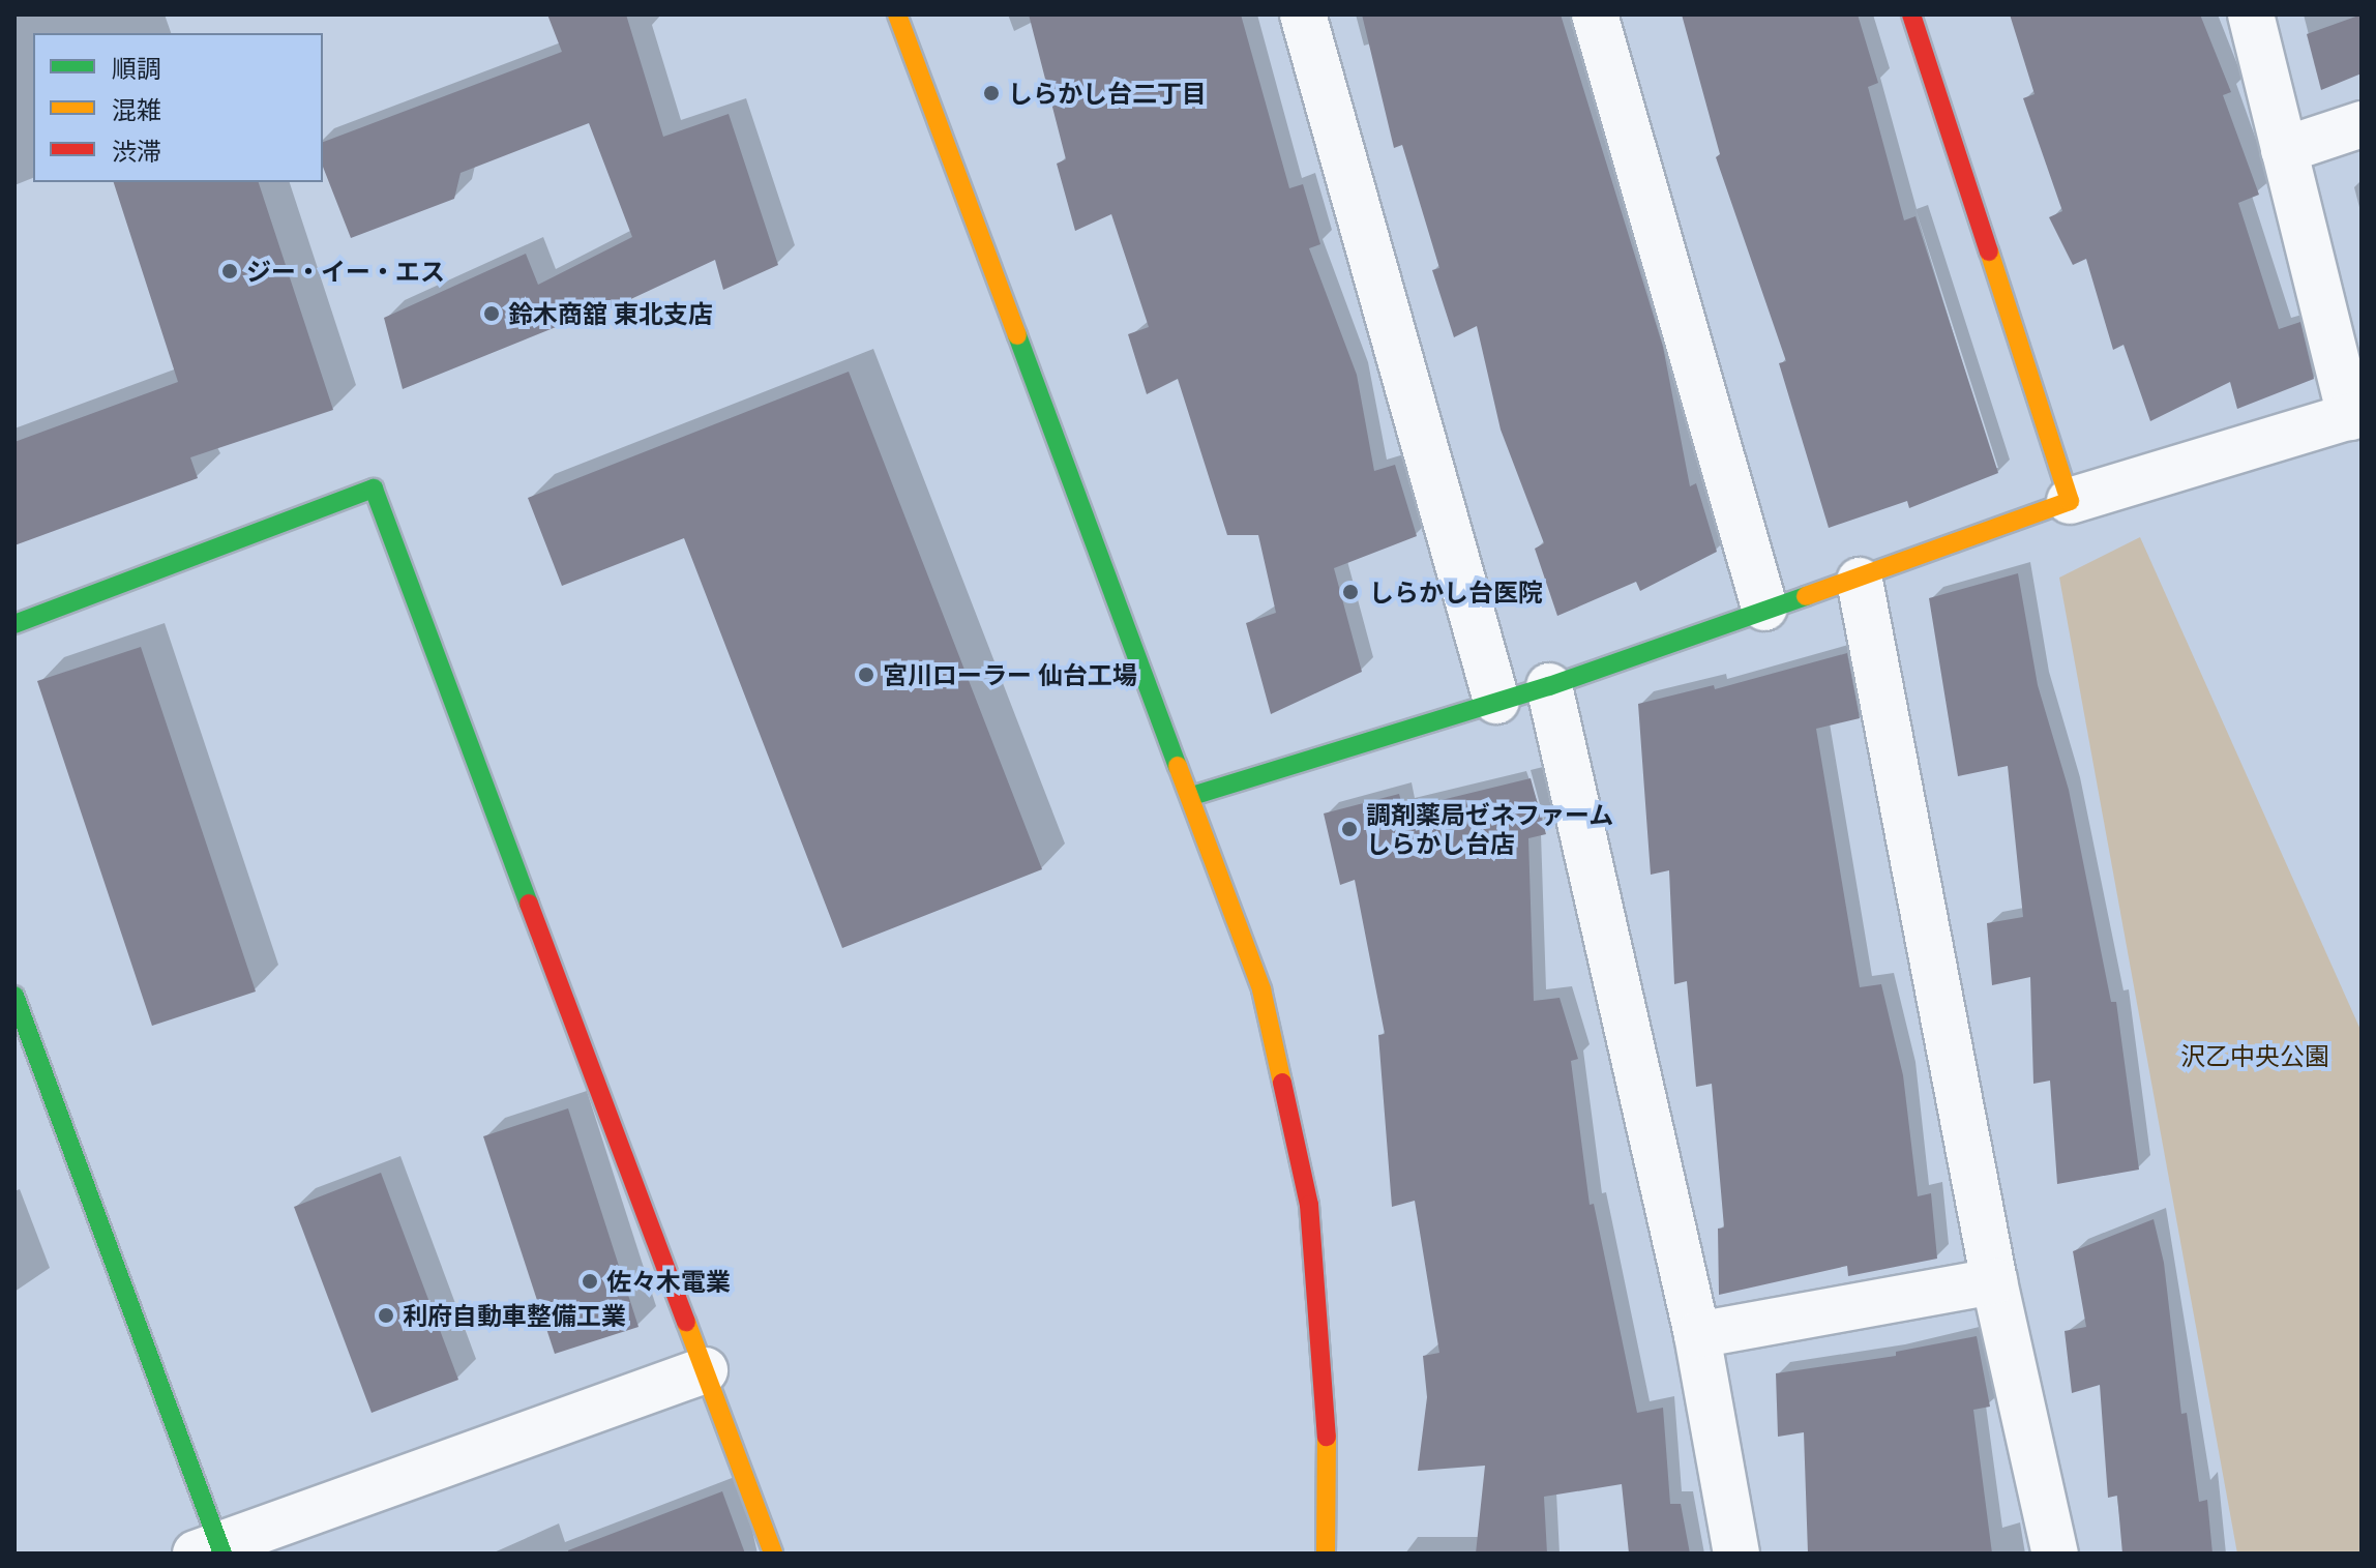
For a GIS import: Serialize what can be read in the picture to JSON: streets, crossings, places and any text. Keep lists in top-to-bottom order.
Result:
{
  "parks": ["沢乙中央公園"],
  "places": [
    "しらかし台二丁目",
    "ジー・イー・エス",
    "鈴木商舘 東北支店",
    "しらかし台医院",
    "宮川ローラー 仙台工場",
    "調剤薬局ゼネファーム しらかし台店",
    "佐々木電業",
    "利府自動車整備工業"
  ],
  "legend": ["順調", "混雑", "渋滞"]
}
